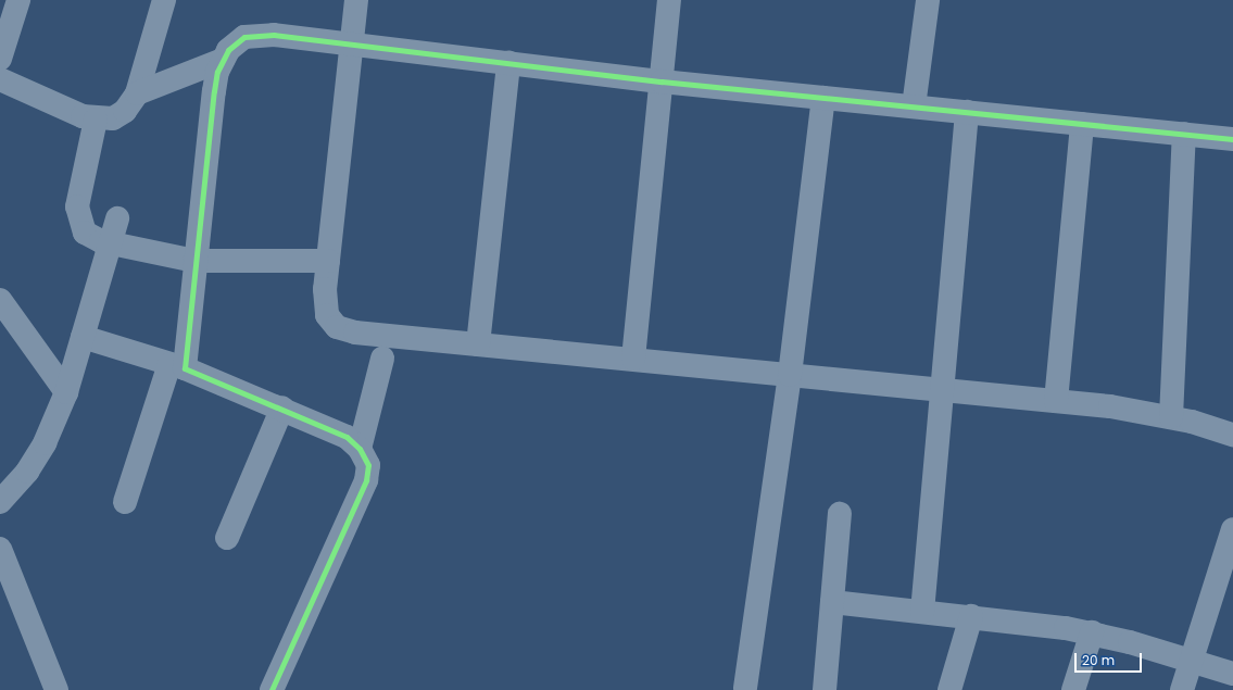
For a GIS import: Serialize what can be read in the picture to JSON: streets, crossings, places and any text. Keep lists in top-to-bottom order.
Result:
{
  "scale_bar": "20 m"
}
